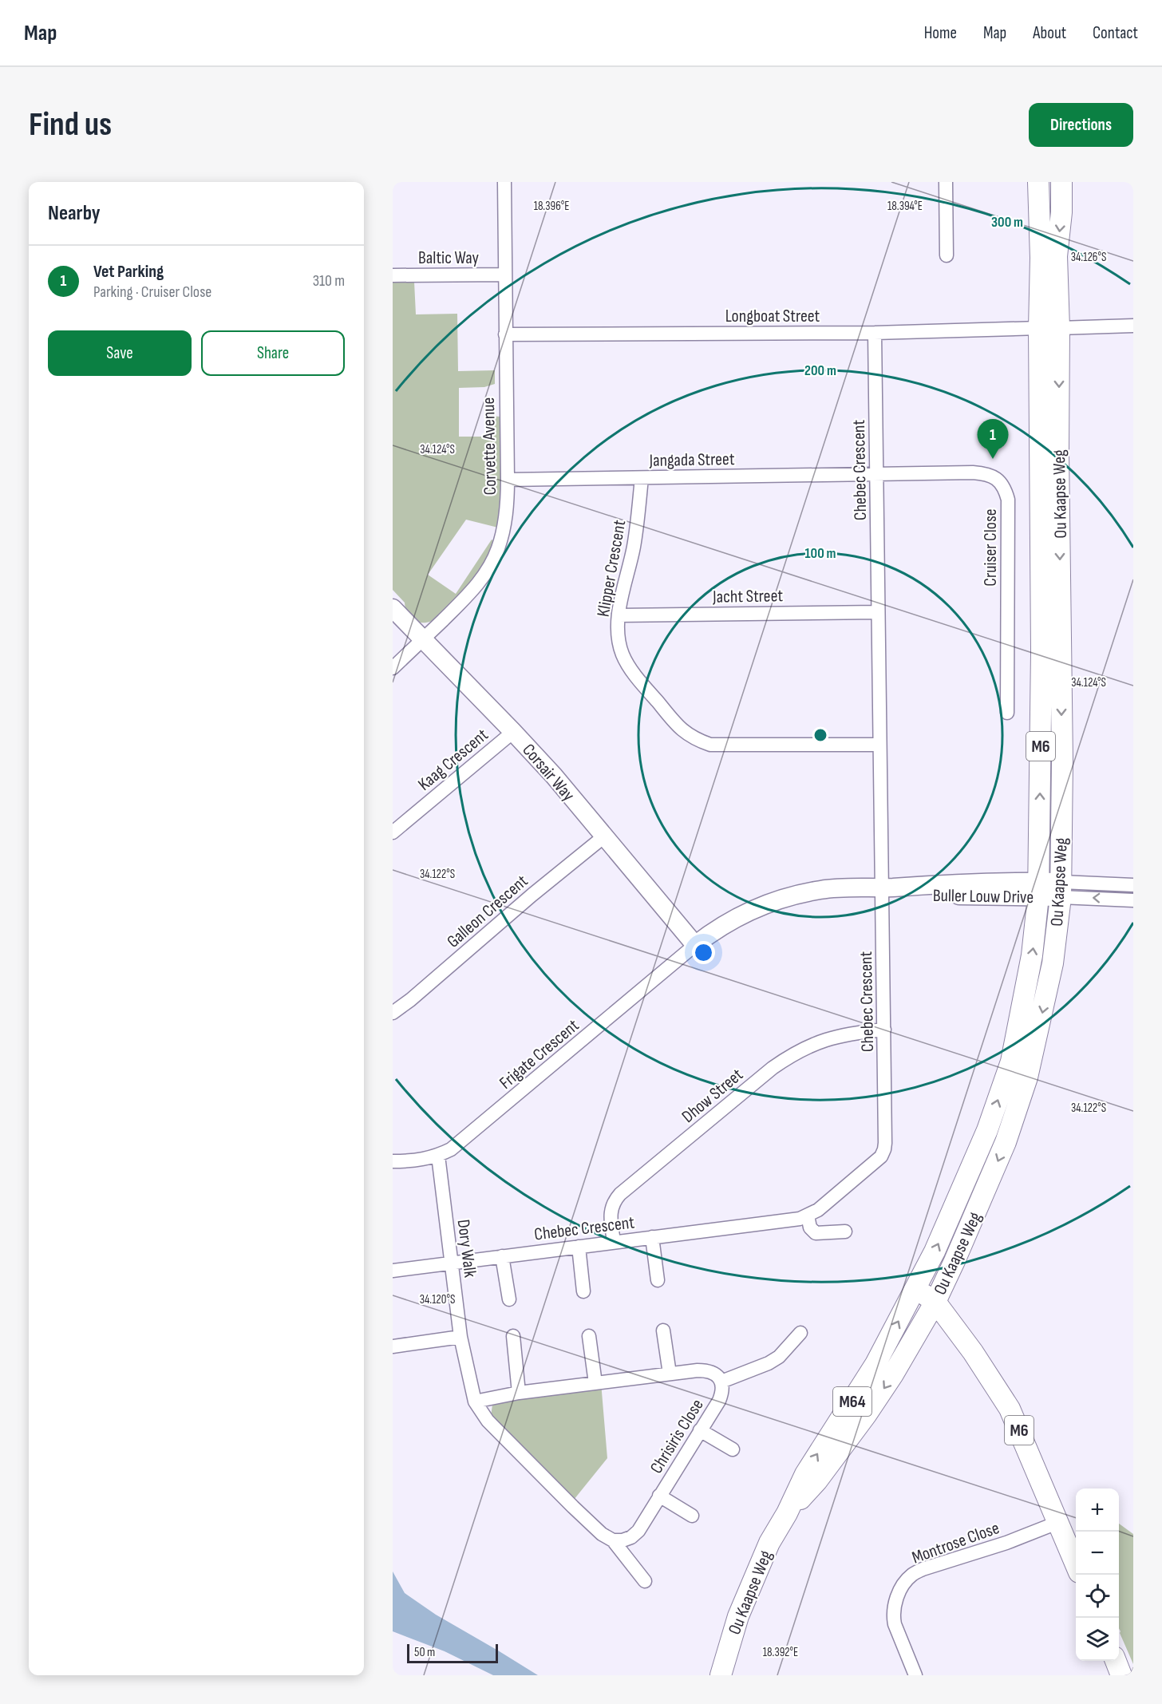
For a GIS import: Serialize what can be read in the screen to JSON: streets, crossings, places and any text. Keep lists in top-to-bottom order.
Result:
{
  "streets": {
    "main road": ["Ou Kaapse Weg", "M6", "M64"],
    "street": [
      "Baltic Way",
      "Longboat Street",
      "Corvette Avenue",
      "Jangada Street",
      "Chebec Crescent",
      "Cruiser Close",
      "Klipper Crescent",
      "Jacht Street",
      "Kaag Crescent",
      "Corsair Way",
      "Buller Louw Drive",
      "Galleon Crescent",
      "Frigate Crescent",
      "Dhow Street",
      "Dory Walk",
      "Chrisiris Close",
      "Montrose Close"
    ]
  },
  "crossings": [
    ["Baltic Way", "Corvette Avenue"],
    ["Longboat Street", "Corvette Avenue"],
    ["Longboat Street", "Chebec Crescent"],
    ["Longboat Street", "Ou Kaapse Weg"],
    ["Corvette Avenue", "Jangada Street"],
    ["Corvette Avenue", "Corsair Way"],
    ["Jangada Street", "Chebec Crescent"],
    ["Jangada Street", "Cruiser Close"],
    ["Jangada Street", "Klipper Crescent"],
    ["Chebec Crescent", "Cruiser Close"],
    ["Chebec Crescent", "Klipper Crescent"],
    ["Chebec Crescent", "Jacht Street"],
    ["Chebec Crescent", "Buller Louw Drive"],
    ["Chebec Crescent", "Dhow Street"],
    ["Chebec Crescent", "Dory Walk"],
    ["Ou Kaapse Weg", "M6"],
    ["Ou Kaapse Weg", "Buller Louw Drive"],
    ["Klipper Crescent", "Jacht Street"],
    ["M6", "Montrose Close"],
    ["Kaag Crescent", "Corsair Way"],
    ["Corsair Way", "Buller Louw Drive"],
    ["Corsair Way", "Galleon Crescent"],
    ["Corsair Way", "Frigate Crescent"],
    ["Buller Louw Drive", "Frigate Crescent"],
    ["Frigate Crescent", "Dory Walk"],
    ["Dory Walk", "Chrisiris Close"]
  ],
  "scale_bar": "50 m",
  "page": {
    "header": "Map",
    "nav": [
      "Home",
      "Map",
      "About",
      "Contact"
    ],
    "buttons": [
      "Directions",
      ["Save", "Share"]
    ],
    "title": "Find us",
    "heading": "Nearby",
    "list": [
      {
        "mark": "1",
        "name": "Vet Parking",
        "note": "Parking · Cruiser Close",
        "value": "310 m"
      }
    ],
    "pins": "1",
    "map_buttons": ["+", "−"],
    "scale": "50 m"
  },
  "coordinates": [
    "18.396°E",
    "18.394°E",
    "34.126°S",
    "34.124°S",
    "34.122°S",
    "34.120°S",
    "18.392°E"
  ],
  "rings": ["300 m", "200 m", "100 m"]
}
